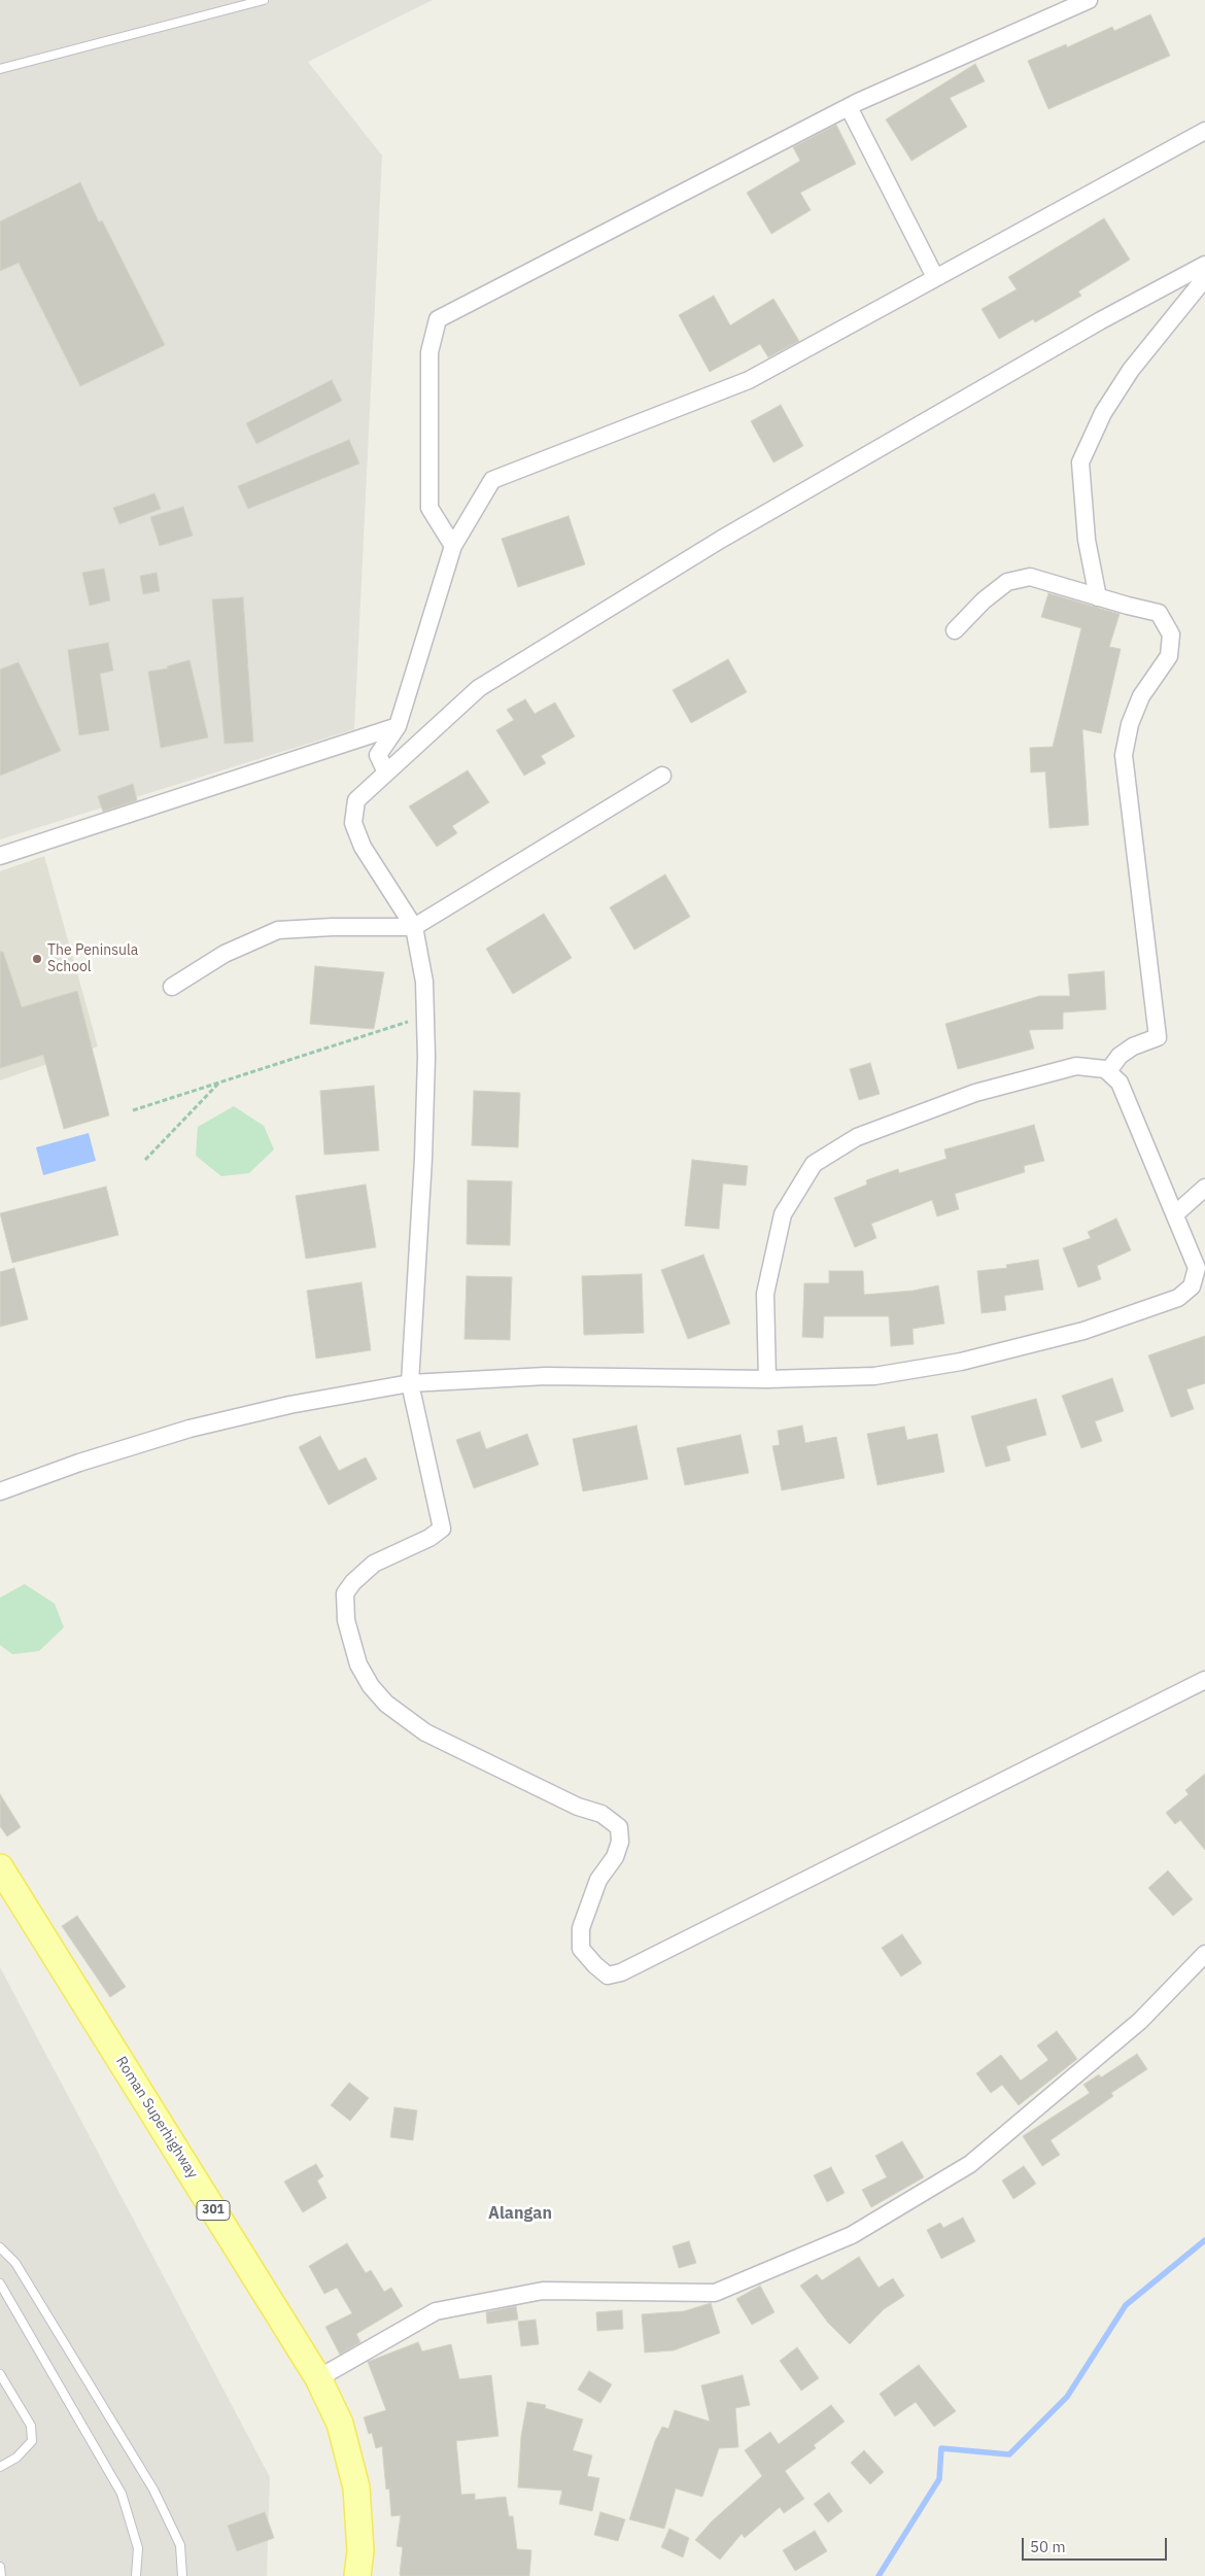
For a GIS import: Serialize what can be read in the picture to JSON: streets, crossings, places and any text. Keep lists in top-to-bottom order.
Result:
{
  "streets": {
    "main road": ["Roman Superhighway", "301"]
  },
  "districts": ["Alangan"],
  "places": ["The Peninsula School"],
  "scale_bar": "50 m"
}
